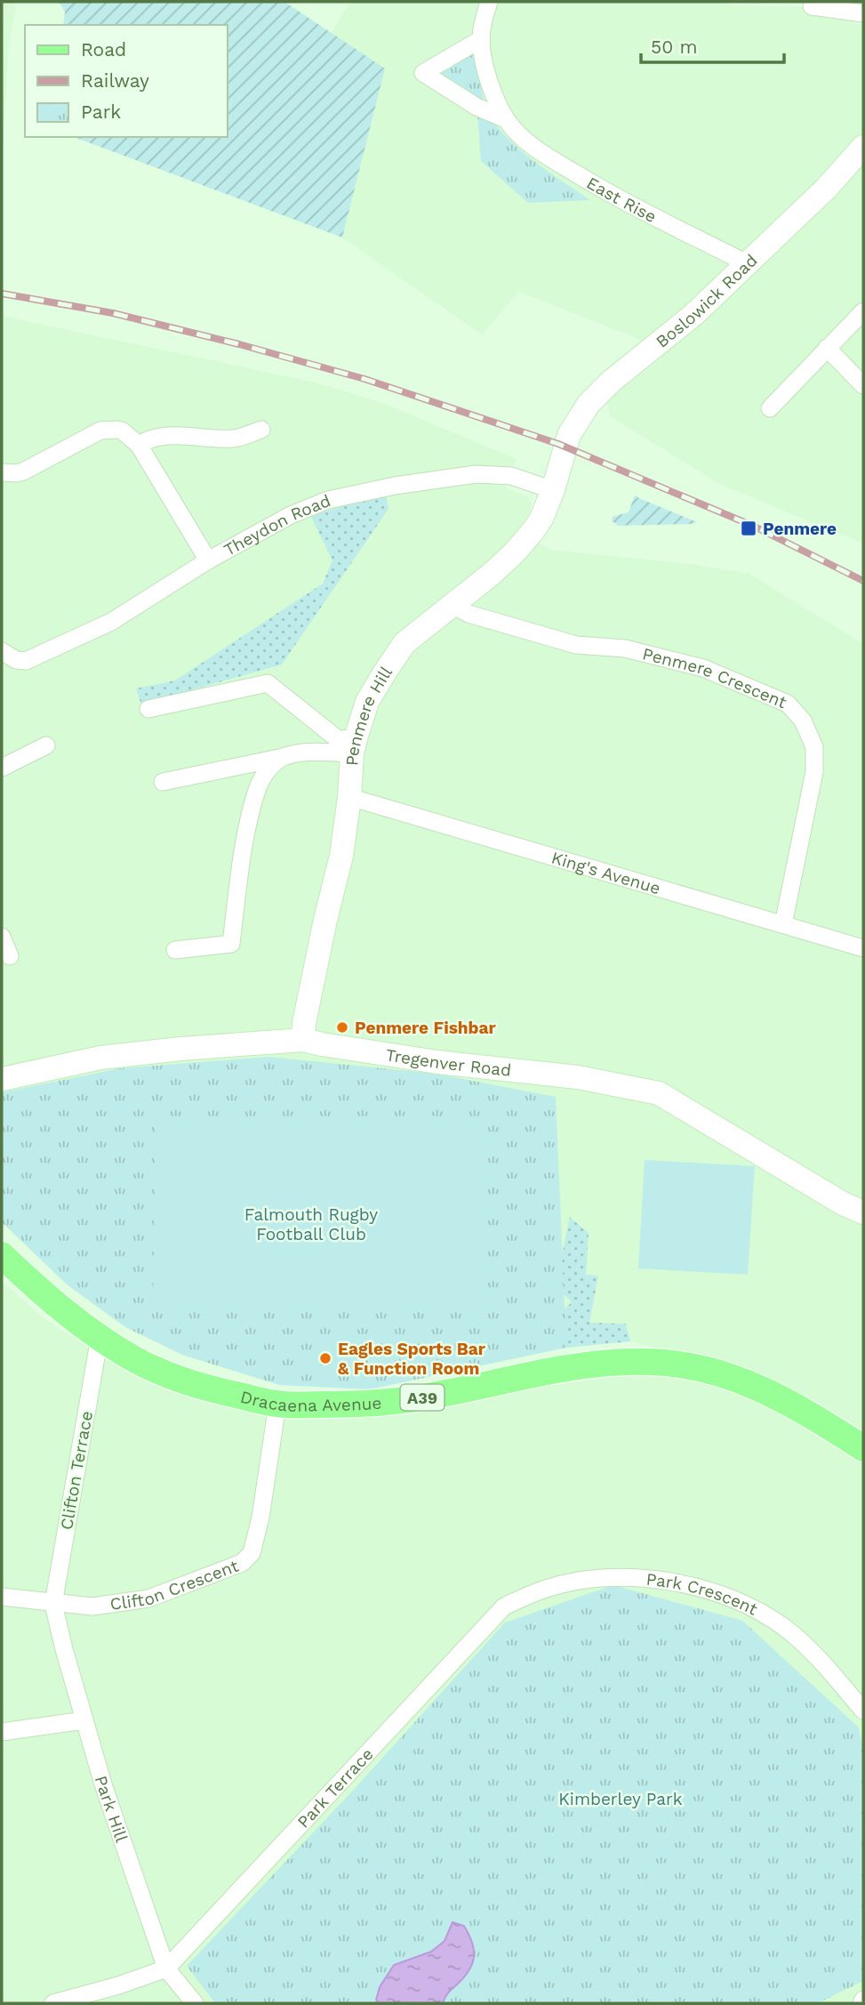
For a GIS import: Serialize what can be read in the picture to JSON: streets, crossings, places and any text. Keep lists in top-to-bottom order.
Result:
{
  "streets": {
    "main road": ["Dracaena Avenue", "A39"],
    "street": [
      "East Rise",
      "Boslowick Road",
      "Theydon Road",
      "Penmere Crescent",
      "Penmere Hill",
      "King's Avenue",
      "Tregenver Road",
      "Clifton Terrace",
      "Clifton Crescent",
      "Park Crescent",
      "Park Terrace",
      "Park Hill"
    ]
  },
  "crossings": [
    ["East Rise", "Boslowick Road"],
    ["Boslowick Road", "Penmere Hill"],
    ["Theydon Road", "Penmere Hill"],
    ["Penmere Crescent", "Penmere Hill"],
    ["Penmere Crescent", "King's Avenue"],
    ["Penmere Hill", "King's Avenue"],
    ["Penmere Hill", "Tregenver Road"],
    ["Dracaena Avenue", "Clifton Terrace"],
    ["Dracaena Avenue", "Clifton Crescent"],
    ["Clifton Terrace", "Clifton Crescent"],
    ["Clifton Terrace", "Park Hill"],
    ["Clifton Crescent", "Park Hill"],
    ["Park Crescent", "Park Terrace"],
    ["Park Terrace", "Park Hill"]
  ],
  "parks": ["Falmouth Rugby Football Club", "Kimberley Park"],
  "places": {
    "transit": ["Penmere"],
    "other": ["Penmere Fishbar", "Eagles Sports Bar & Function Room"]
  },
  "legend": ["Road", "Railway", "Park"],
  "scale_bar": "50 m"
}
